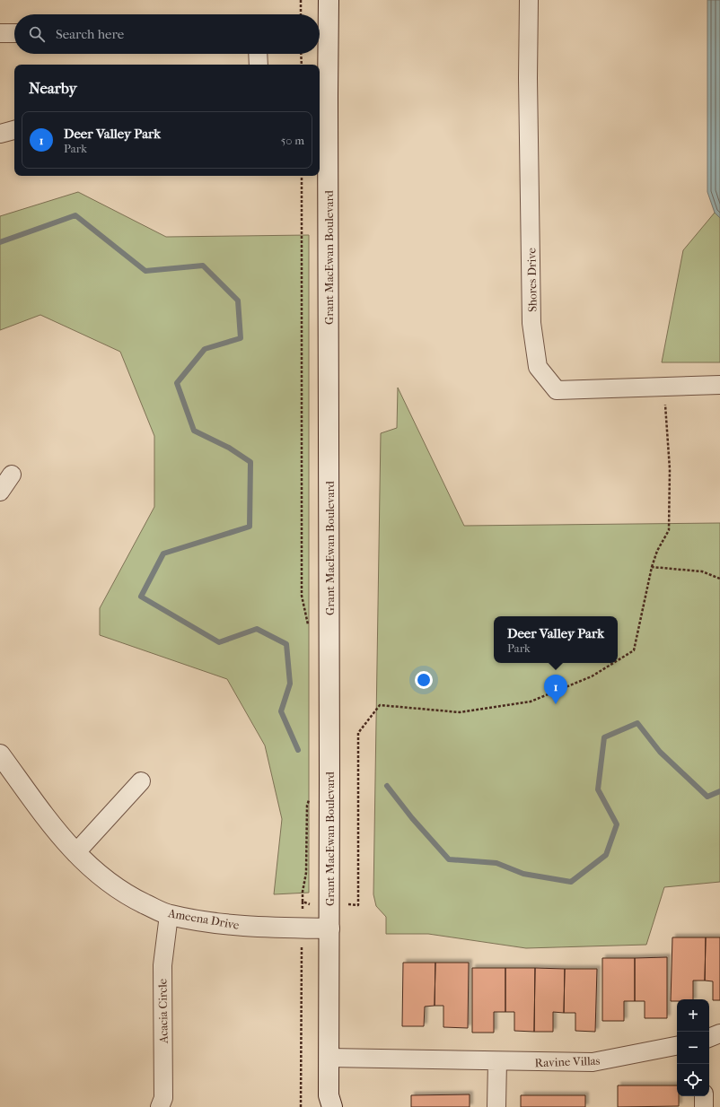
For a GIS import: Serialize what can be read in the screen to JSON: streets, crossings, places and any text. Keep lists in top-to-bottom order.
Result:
{
  "streets": {
    "main road": ["Grant MacEwan Boulevard", "Ameena Drive"],
    "street": ["Shores Drive", "Acacia Circle", "Ravine Villas"]
  },
  "crossings": [
    ["Grant MacEwan Boulevard", "Ameena Drive"],
    ["Grant MacEwan Boulevard", "Ravine Villas"],
    ["Ameena Drive", "Acacia Circle"]
  ],
  "page": {
    "search": "Search here",
    "heading": "Nearby",
    "list": [
      {
        "mark": "1",
        "name": "Deer Valley Park",
        "note": "Park",
        "value": "50 m"
      }
    ],
    "popup": ["Deer Valley Park", "Park"],
    "pins": "1",
    "map_buttons": ["+", "−"]
  }
}
